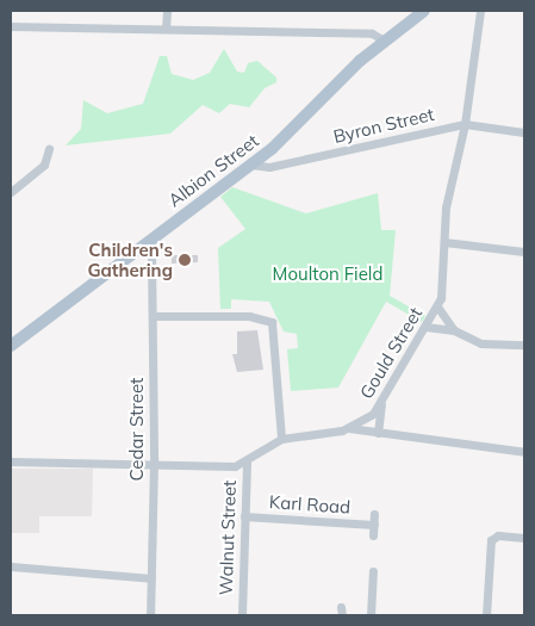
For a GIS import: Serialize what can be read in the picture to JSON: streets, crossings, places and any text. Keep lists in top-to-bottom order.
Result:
{
  "streets": {
    "main road": ["Albion Street"],
    "street": [
      "Byron Street",
      "Gould Street",
      "Cedar Street",
      "Karl Road",
      "Walnut Street"
    ]
  },
  "crossings": [
    ["Byron Street", "Albion Street"],
    ["Byron Street", "Gould Street"],
    ["Albion Street", "Cedar Street"],
    ["Gould Street", "Cedar Street"],
    ["Gould Street", "Walnut Street"],
    ["Karl Road", "Walnut Street"]
  ],
  "parks": ["Moulton Field"],
  "places": ["Children's Gathering"]
}
